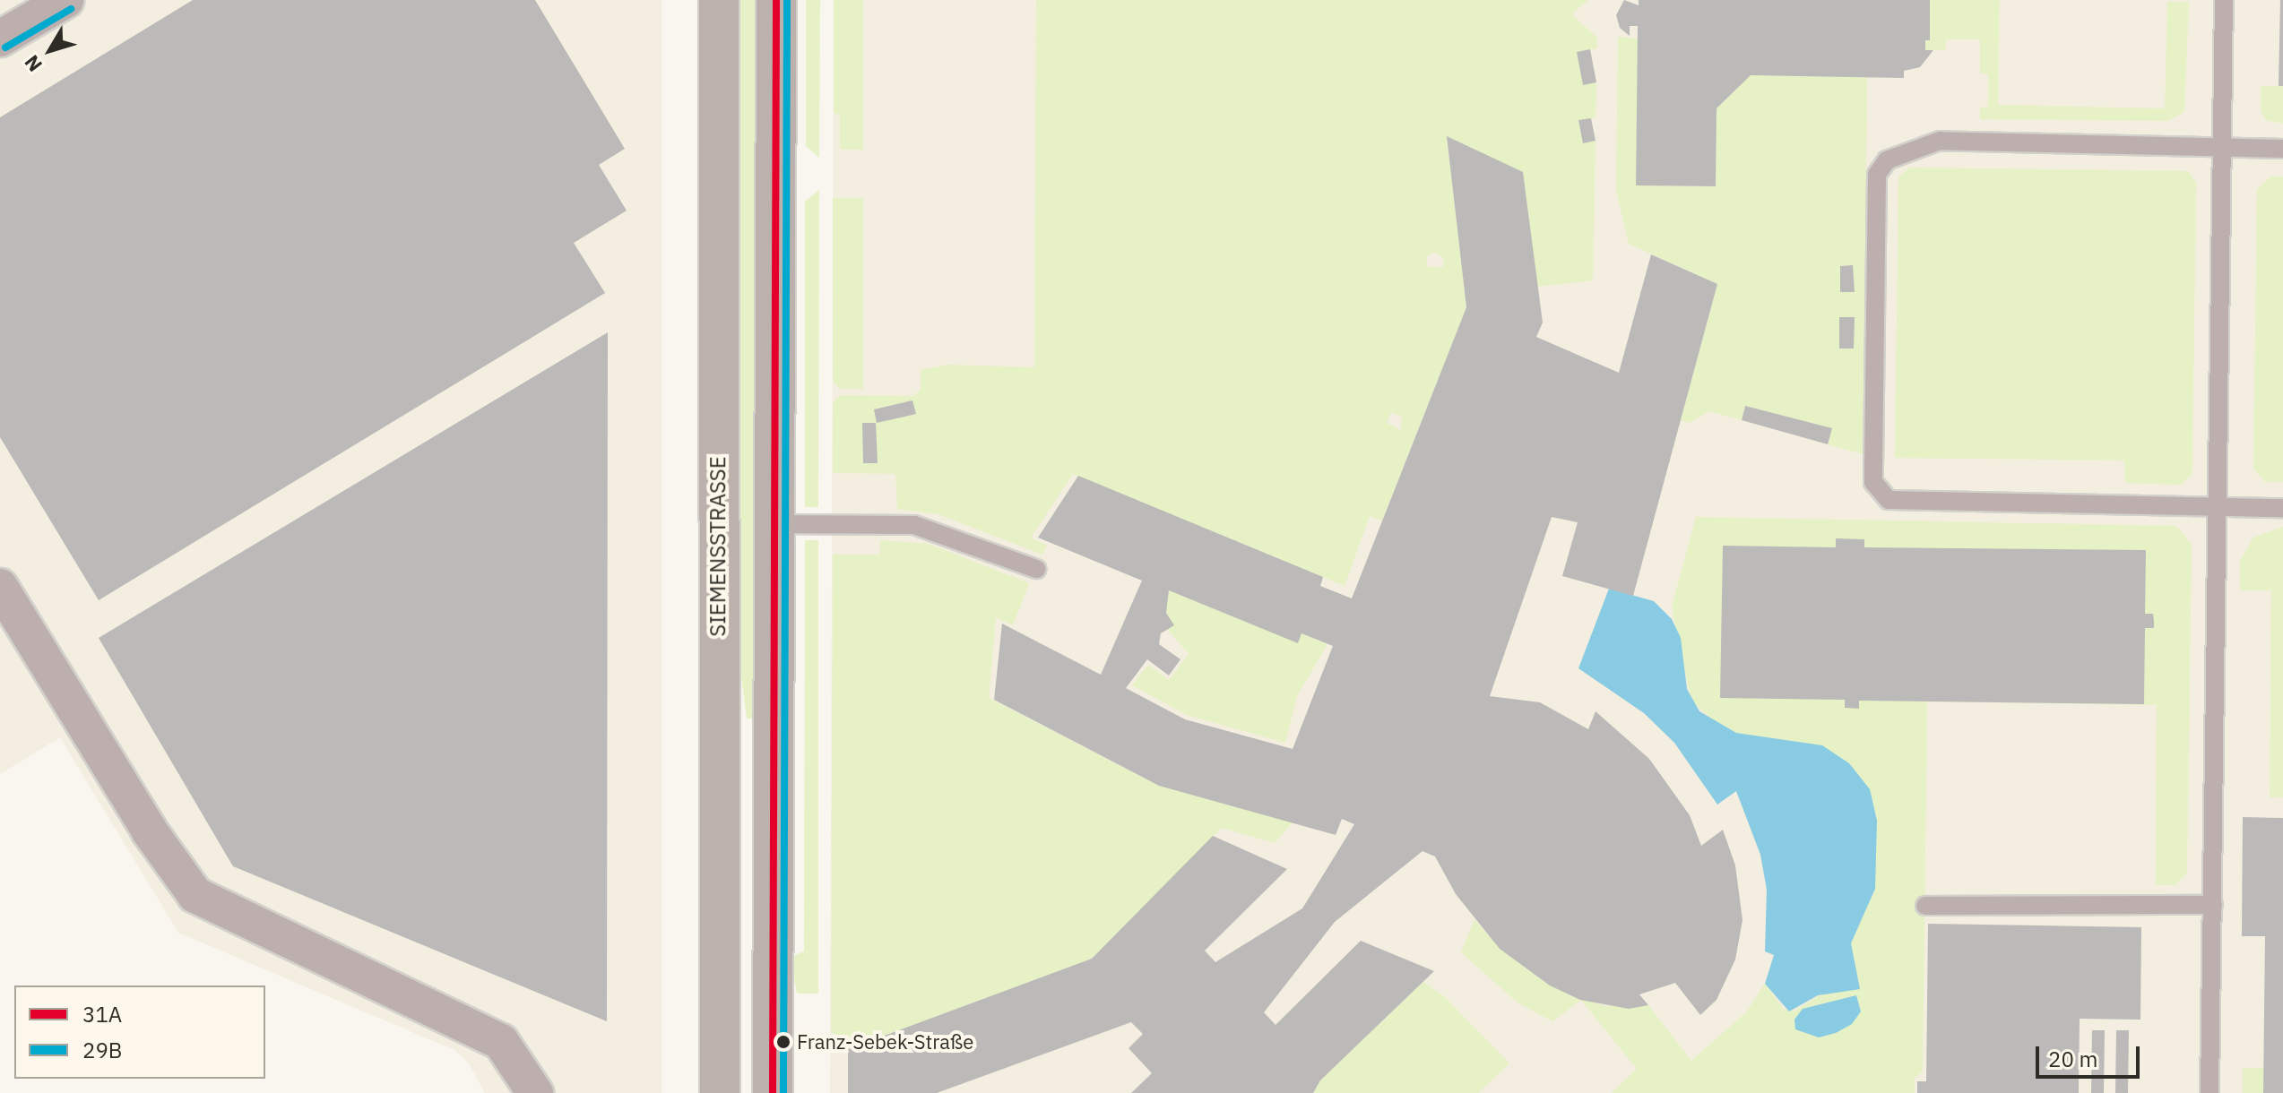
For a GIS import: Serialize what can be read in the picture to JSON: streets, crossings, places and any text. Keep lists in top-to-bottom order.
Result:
{
  "streets": {
    "main road": ["SIEMENSSTRASSE"]
  },
  "places": ["Franz-Sebek-Straße"],
  "lines": ["transit line 31A", "transit line 29B"],
  "legend": ["31A", "29B"],
  "scale_bar": "20 m",
  "north": "bottom left"
}
